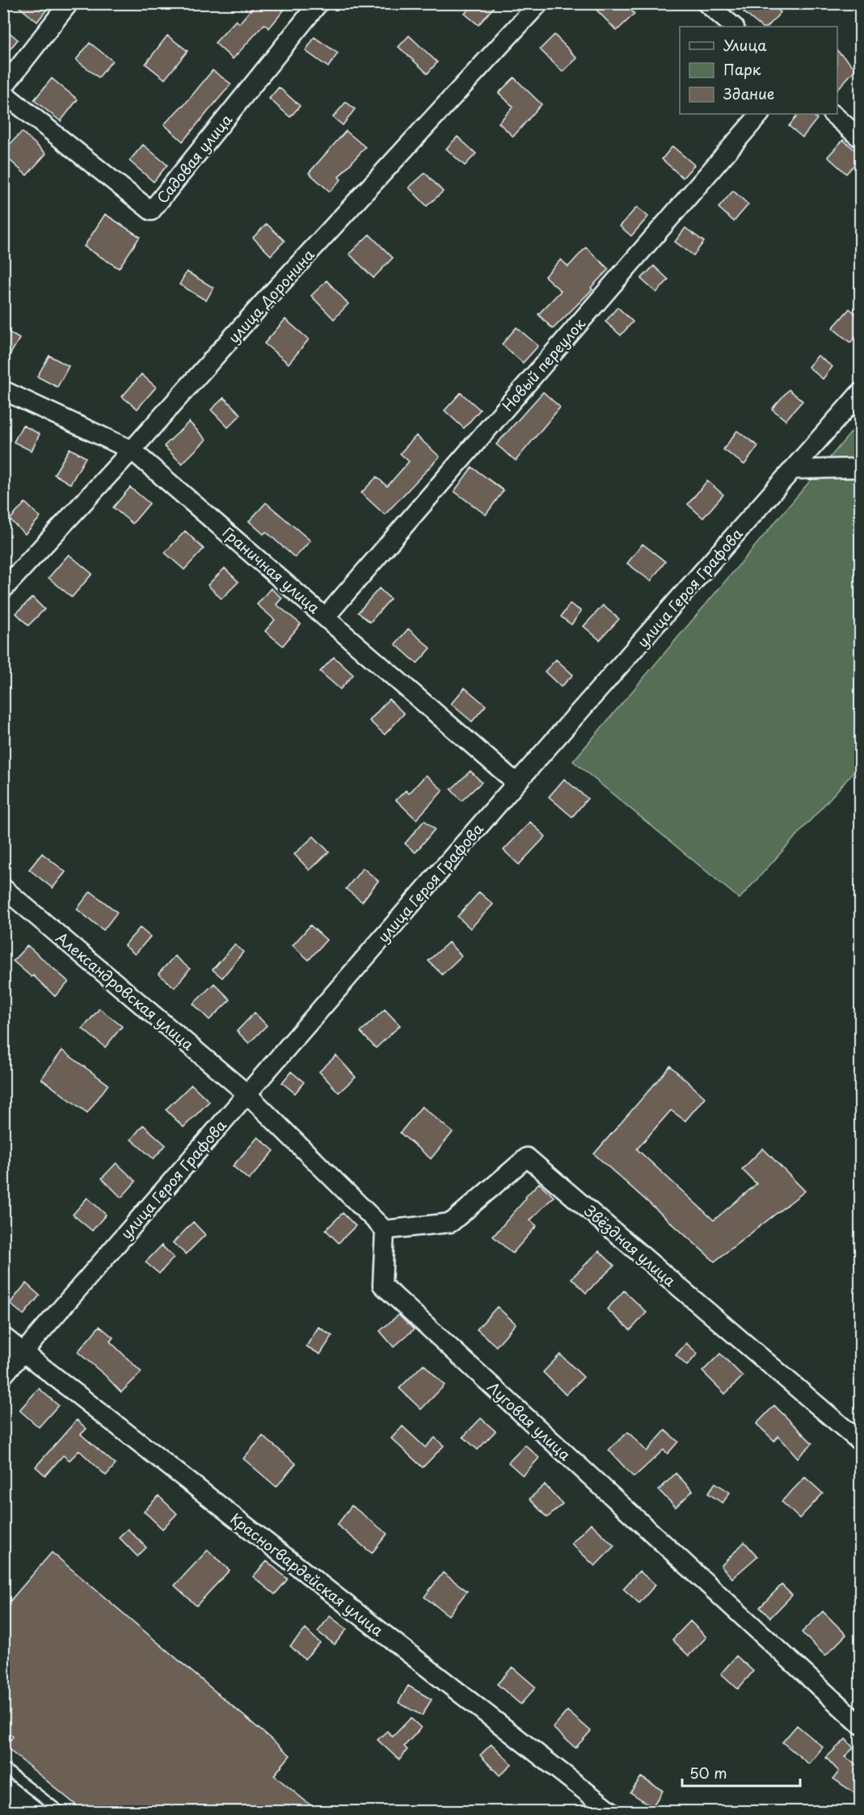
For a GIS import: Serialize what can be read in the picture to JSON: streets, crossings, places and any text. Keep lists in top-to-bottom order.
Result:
{
  "streets": {
    "street": [
      "Садовая улица",
      "улица Доронина",
      "Новый переулок",
      "Граничная улица",
      "улица Героя Графова",
      "Александровская улица",
      "Звёздная улица",
      "Луговая улица",
      "Красногвардейская улица"
    ]
  },
  "crossings": [
    ["улица Доронина", "Граничная улица"],
    ["Новый переулок", "Граничная улица"],
    ["Граничная улица", "улица Героя Графова"],
    ["улица Героя Графова", "Александровская улица"],
    ["улица Героя Графова", "Красногвардейская улица"],
    ["Звёздная улица", "Луговая улица"]
  ],
  "legend": ["Улица", "Парк", "Здание"],
  "scale_bar": "50 m"
}
